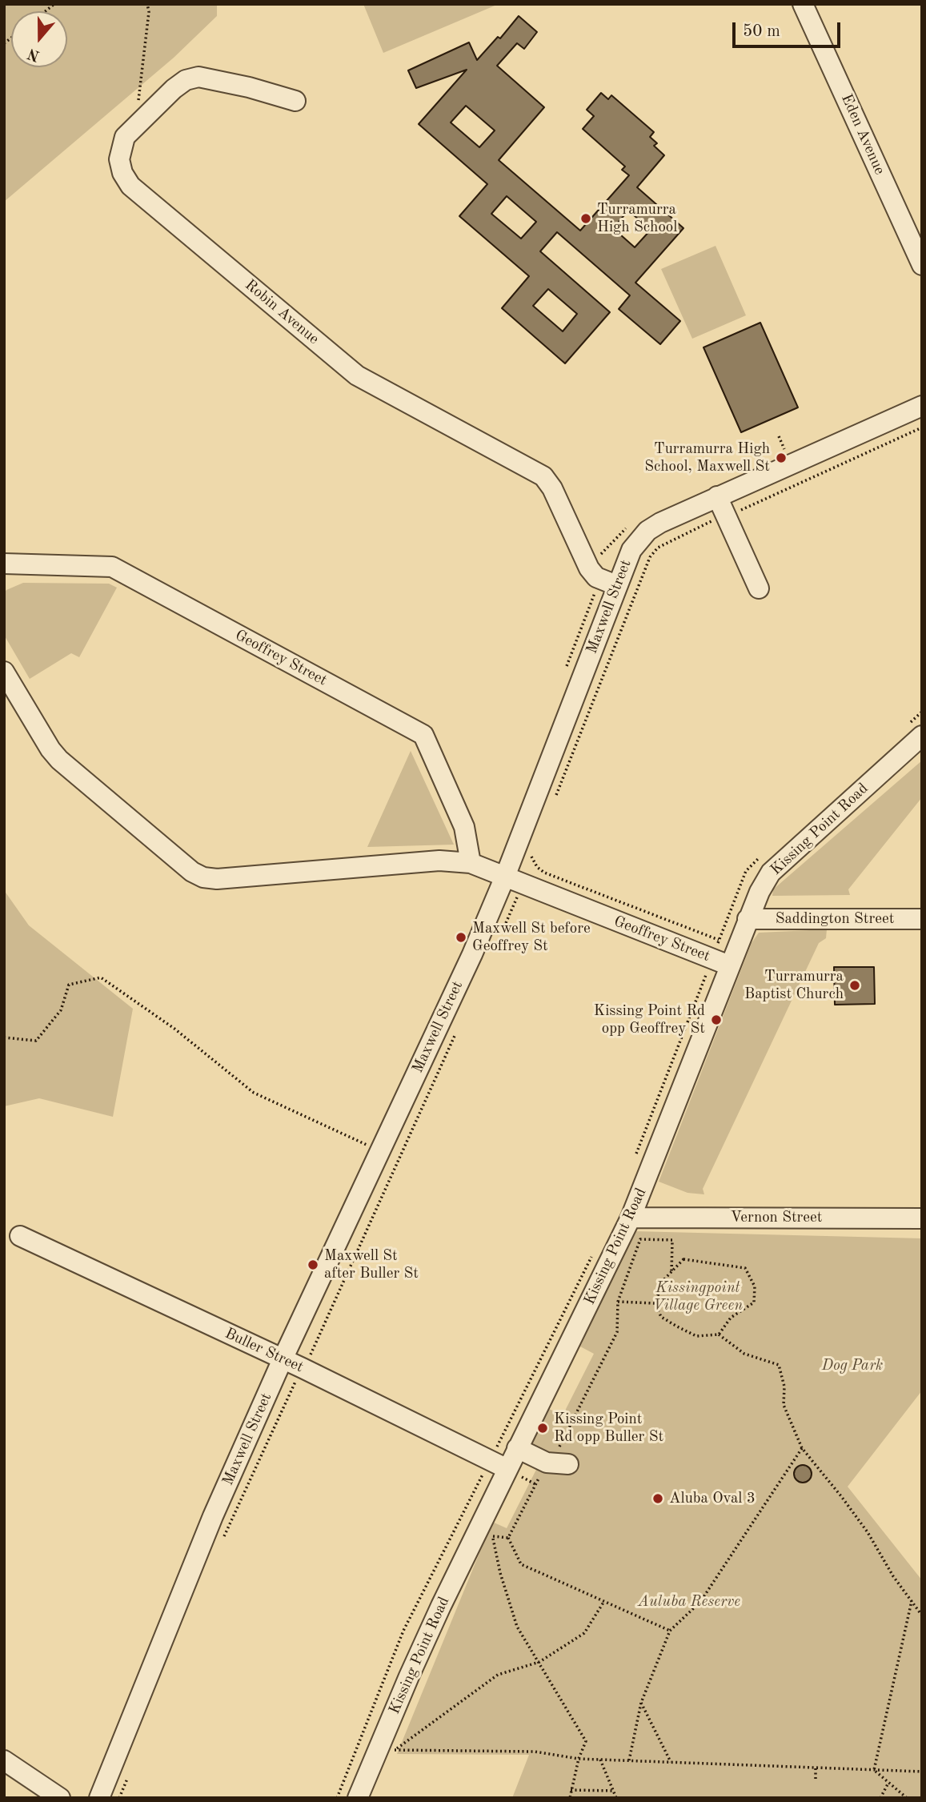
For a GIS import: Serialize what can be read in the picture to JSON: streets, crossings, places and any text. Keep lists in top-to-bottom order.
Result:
{
  "streets": {
    "street": [
      "Eden Avenue",
      "Robin Avenue",
      "Maxwell Street",
      "Geoffrey Street",
      "Kissing Point Road",
      "Saddington Street",
      "Vernon Street",
      "Buller Street"
    ]
  },
  "crossings": [
    ["Robin Avenue", "Maxwell Street"],
    ["Maxwell Street", "Geoffrey Street"],
    ["Maxwell Street", "Buller Street"],
    ["Geoffrey Street", "Kissing Point Road"],
    ["Kissing Point Road", "Saddington Street"],
    ["Kissing Point Road", "Vernon Street"],
    ["Kissing Point Road", "Buller Street"]
  ],
  "parks": ["Kissingpoint Village Green", "Dog Park", "Auluba Reserve"],
  "places": [
    "Turramurra High School",
    "Turramurra High School, Maxwell St",
    "Maxwell St before Geoffrey St",
    "Turramurra Baptist Church",
    "Kissing Point Rd opp Geoffrey St",
    "Maxwell St after Buller St",
    "Kissing Point Rd opp Buller St",
    "Aluba Oval 3"
  ],
  "scale_bar": "50 m",
  "north": "bottom"
}
